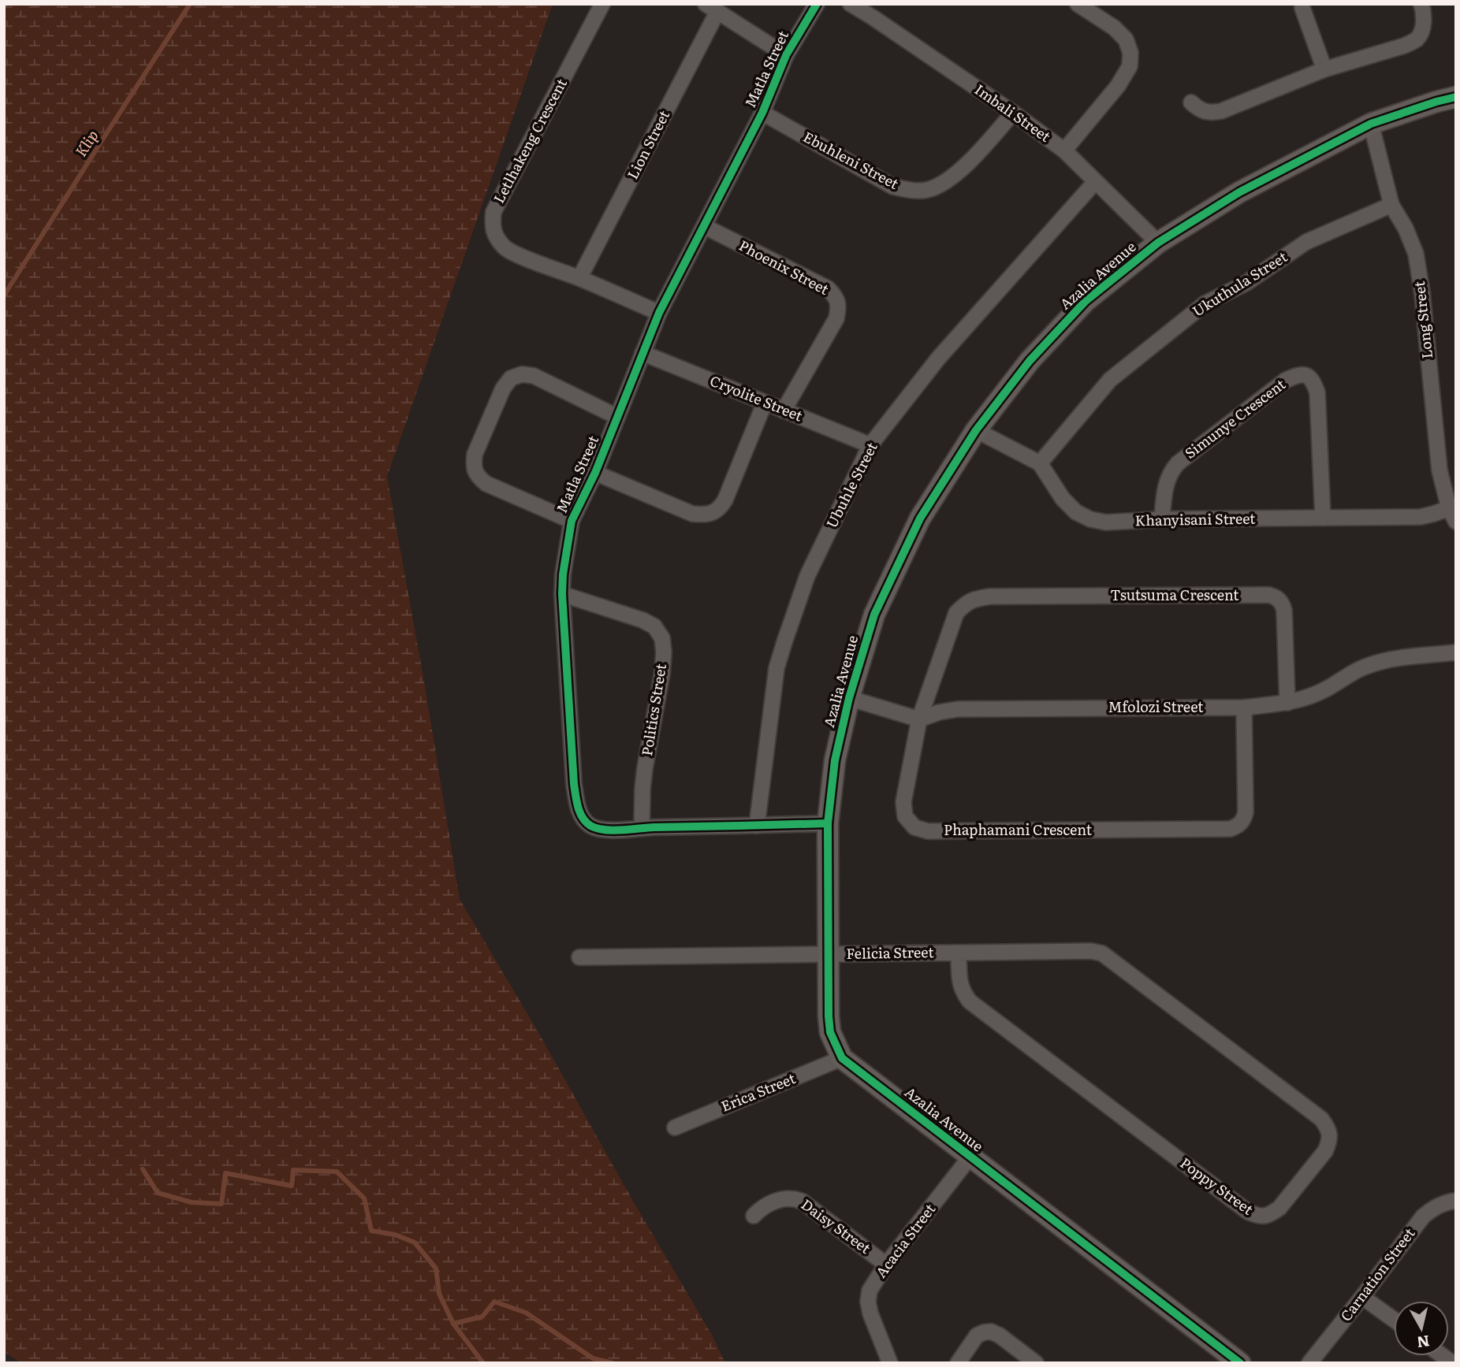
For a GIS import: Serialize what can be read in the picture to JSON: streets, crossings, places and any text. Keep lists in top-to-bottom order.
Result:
{
  "streets": {
    "street": [
      "Matla Street",
      "Imbali Street",
      "Letlhakeng Crescent",
      "Lion Street",
      "Ebuhleni Street",
      "Phoenix Street",
      "Azalia Avenue",
      "Ukuthula Street",
      "Long Street",
      "Cryolite Street",
      "Simunye Crescent",
      "Ubuhle Street",
      "Khanyisani Street",
      "Tsutsuma Crescent",
      "Mfolozi Street",
      "Politics Street",
      "Phaphamani Crescent",
      "Felicia Street",
      "Erica Street",
      "Poppy Street",
      "Daisy Street",
      "Acacia Street",
      "Carnation Street"
    ]
  },
  "crossings": [
    ["Matla Street", "Letlhakeng Crescent"],
    ["Matla Street", "Ebuhleni Street"],
    ["Matla Street", "Phoenix Street"],
    ["Matla Street", "Azalia Avenue"],
    ["Matla Street", "Cryolite Street"],
    ["Matla Street", "Ubuhle Street"],
    ["Matla Street", "Politics Street"],
    ["Imbali Street", "Ebuhleni Street"],
    ["Imbali Street", "Azalia Avenue"],
    ["Imbali Street", "Ubuhle Street"],
    ["Letlhakeng Crescent", "Lion Street"],
    ["Phoenix Street", "Cryolite Street"],
    ["Azalia Avenue", "Long Street"],
    ["Azalia Avenue", "Khanyisani Street"],
    ["Azalia Avenue", "Felicia Street"],
    ["Azalia Avenue", "Erica Street"],
    ["Azalia Avenue", "Acacia Street"],
    ["Ukuthula Street", "Long Street"],
    ["Ukuthula Street", "Khanyisani Street"],
    ["Long Street", "Khanyisani Street"],
    ["Cryolite Street", "Ubuhle Street"],
    ["Simunye Crescent", "Khanyisani Street"],
    ["Tsutsuma Crescent", "Mfolozi Street"],
    ["Tsutsuma Crescent", "Phaphamani Crescent"],
    ["Mfolozi Street", "Phaphamani Crescent"],
    ["Felicia Street", "Poppy Street"],
    ["Daisy Street", "Acacia Street"]
  ],
  "water": ["Klip"],
  "north": "bottom"
}
